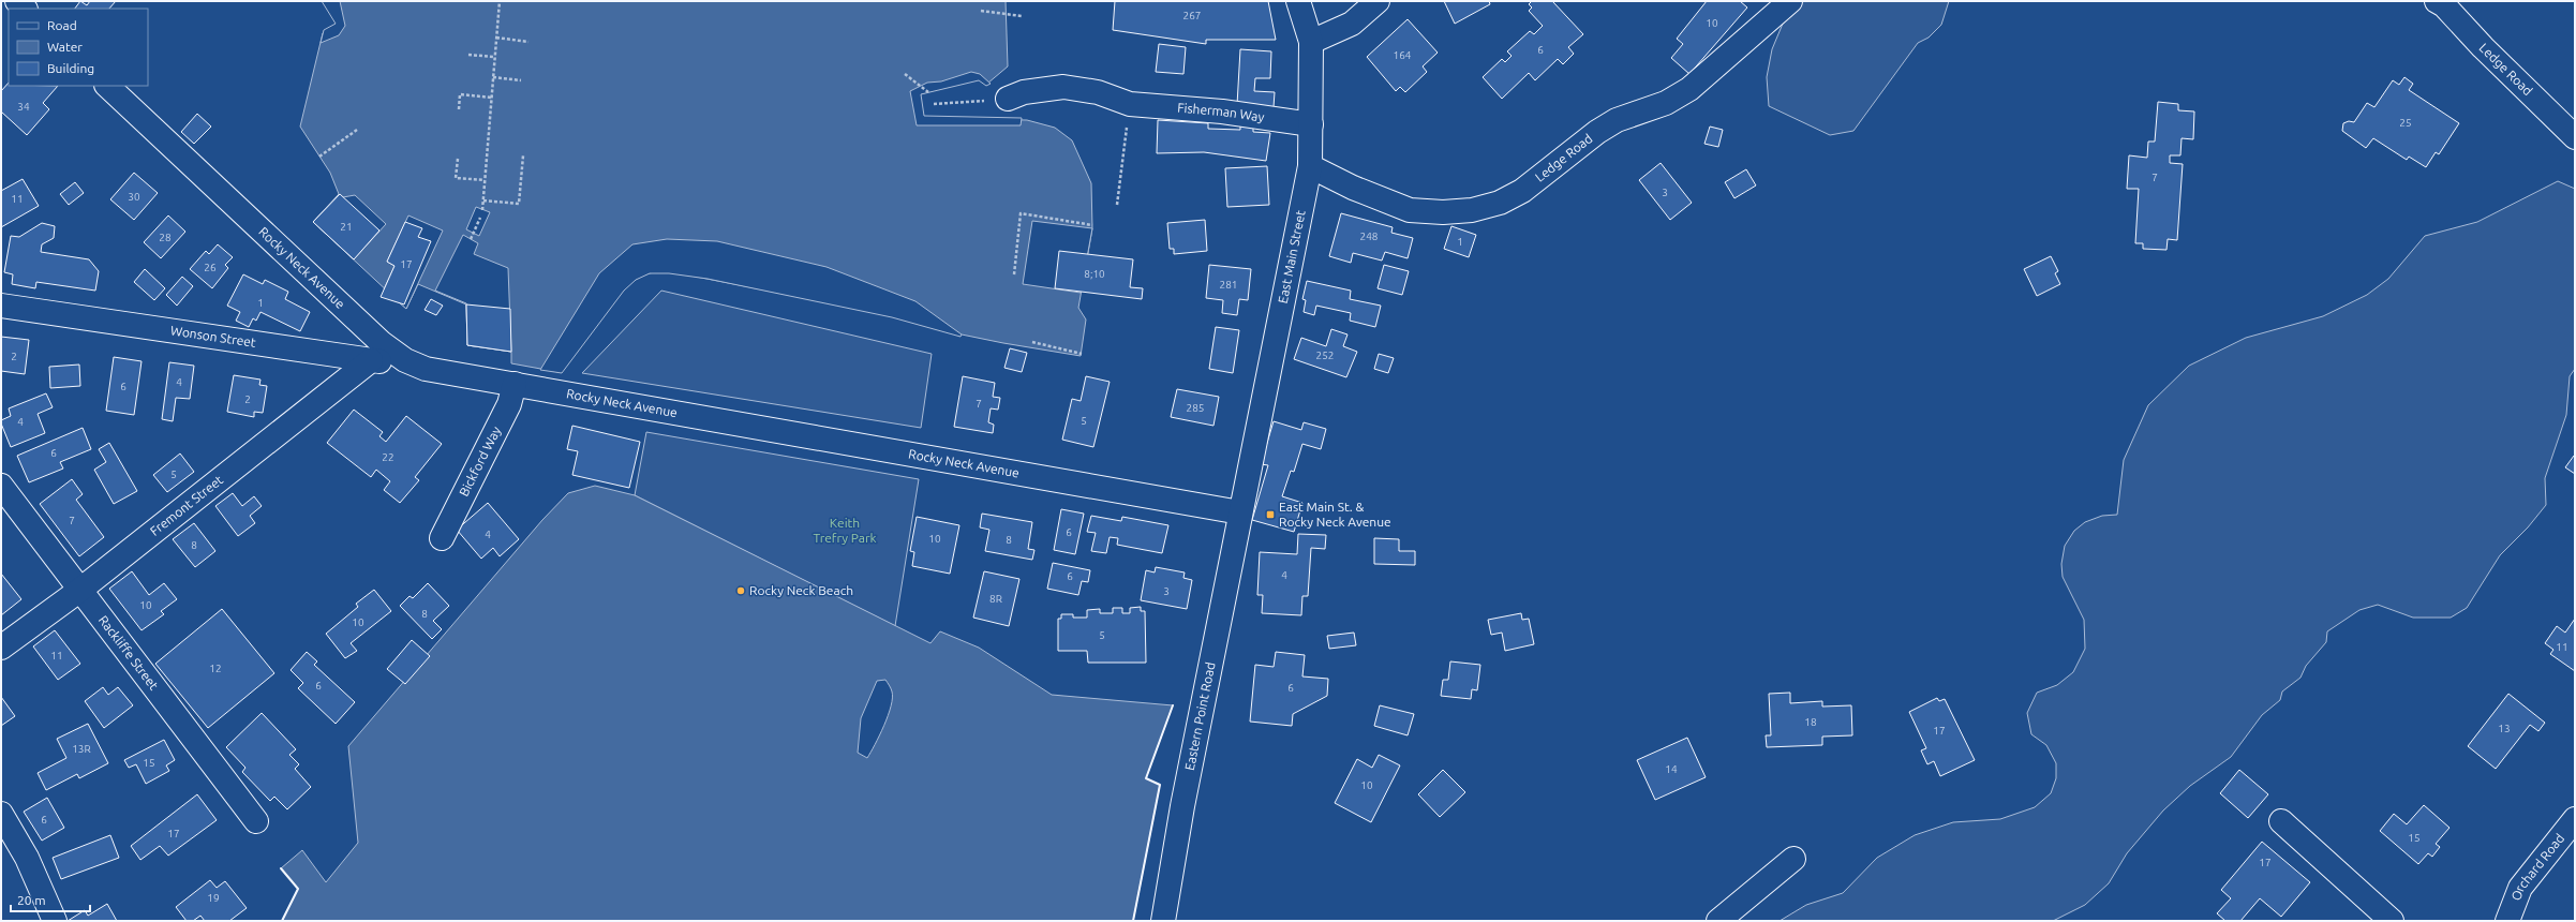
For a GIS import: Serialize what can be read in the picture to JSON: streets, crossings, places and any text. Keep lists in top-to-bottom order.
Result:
{
  "streets": {
    "street": [
      "Ledge Road",
      "Fisherman Way",
      "East Main Street",
      "Rocky Neck Avenue",
      "Wonson Street",
      "Bickford Way",
      "Fremont Street",
      "Rackliffe Street",
      "Eastern Point Road",
      "Orchard Road"
    ]
  },
  "crossings": [
    ["Ledge Road", "East Main Street"],
    ["Fisherman Way", "East Main Street"],
    ["East Main Street", "Rocky Neck Avenue"],
    ["East Main Street", "Eastern Point Road"],
    ["Rocky Neck Avenue", "Wonson Street"],
    ["Rocky Neck Avenue", "Bickford Way"],
    ["Rocky Neck Avenue", "Eastern Point Road"],
    ["Wonson Street", "Fremont Street"],
    ["Fremont Street", "Rackliffe Street"]
  ],
  "parks": ["Keith Trefry Park"],
  "places": {
    "transit": ["East Main St. & Rocky Neck Avenue"],
    "other": ["Rocky Neck Beach"]
  },
  "house_numbers": [
    "267",
    "10",
    "6",
    "164",
    "34",
    "25",
    "7",
    "3",
    "30",
    "11",
    "21",
    "248",
    "28",
    "1",
    "17",
    "26",
    "8;10",
    "281",
    "1",
    "252",
    "2",
    "4",
    "6",
    "2",
    "7",
    "285",
    "5",
    "4",
    "6",
    "22",
    "5",
    "7",
    "6",
    "4",
    "10",
    "8",
    "8",
    "4",
    "6",
    "3",
    "8R",
    "10",
    "8",
    "10",
    "5",
    "11",
    "11",
    "12",
    "6",
    "6",
    "18",
    "13",
    "17",
    "13R",
    "15",
    "14",
    "10",
    "6",
    "17",
    "15",
    "17",
    "19"
  ],
  "legend": ["Road", "Water", "Building"],
  "scale_bar": "20 m"
}
